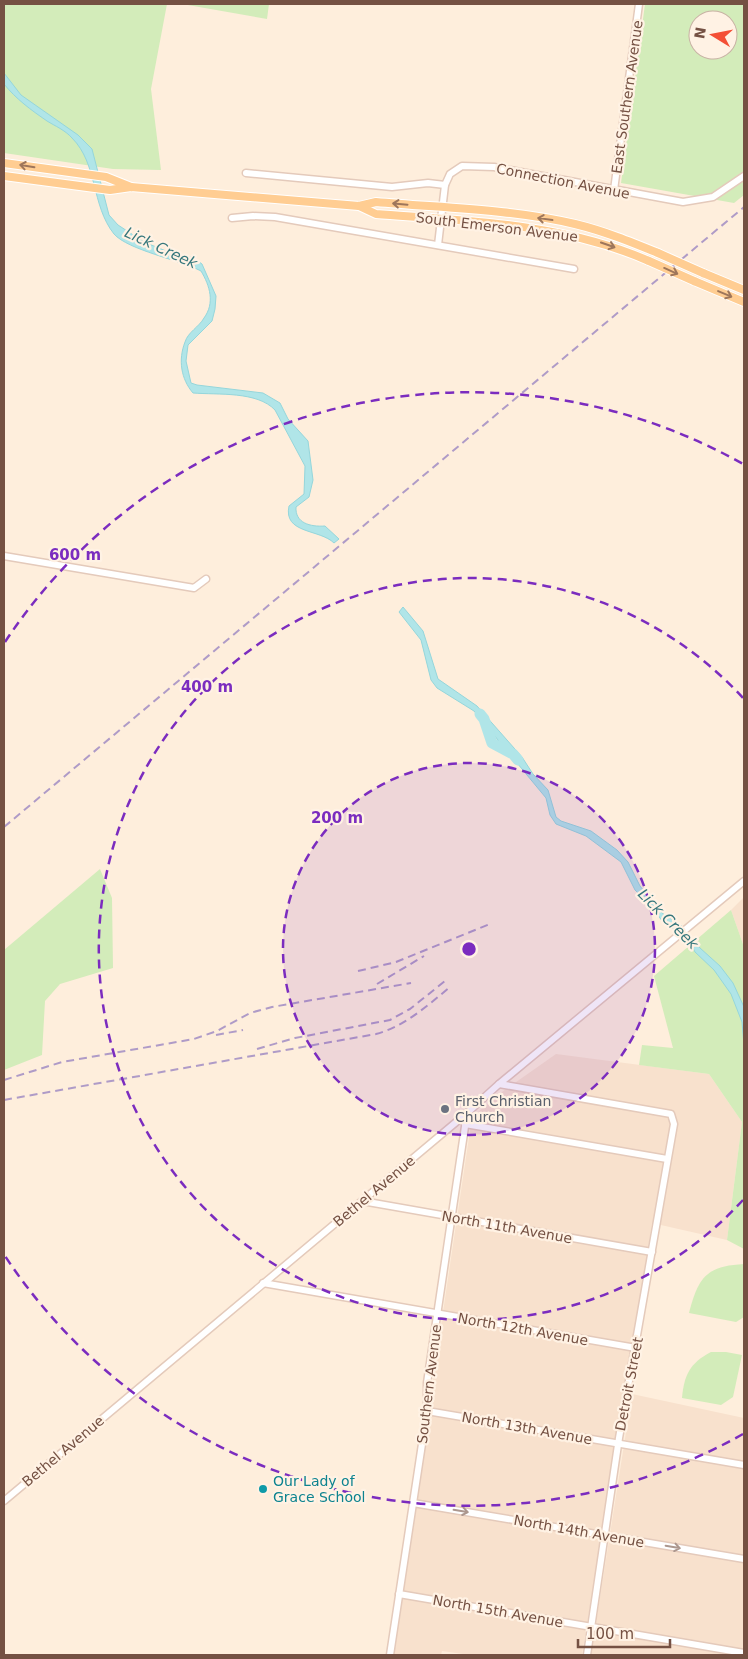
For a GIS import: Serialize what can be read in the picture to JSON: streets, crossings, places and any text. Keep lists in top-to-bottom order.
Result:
{
  "streets": {
    "main road": ["South Emerson Avenue"],
    "street": [
      "East Southern Avenue",
      "Connection Avenue",
      "Bethel Avenue",
      "North 11th Avenue",
      "North 12th Avenue",
      "Southern Avenue",
      "Detroit Street",
      "North 13th Avenue",
      "North 14th Avenue",
      "North 15th Avenue"
    ]
  },
  "crossings": [
    ["East Southern Avenue", "Connection Avenue"],
    ["Connection Avenue", "South Emerson Avenue"],
    ["Bethel Avenue", "North 11th Avenue"],
    ["Bethel Avenue", "North 12th Avenue"],
    ["Bethel Avenue", "Southern Avenue"],
    ["Bethel Avenue", "Detroit Street"],
    ["North 11th Avenue", "Southern Avenue"],
    ["North 11th Avenue", "Detroit Street"],
    ["North 12th Avenue", "Southern Avenue"],
    ["North 12th Avenue", "Detroit Street"],
    ["Southern Avenue", "North 13th Avenue"],
    ["Southern Avenue", "North 14th Avenue"],
    ["Southern Avenue", "North 15th Avenue"],
    ["Detroit Street", "North 13th Avenue"],
    ["Detroit Street", "North 14th Avenue"],
    ["Detroit Street", "North 15th Avenue"]
  ],
  "one_way": ["North 14th Avenue"],
  "water": ["Lick Creek"],
  "places": ["First Christian Church", "Our Lady of Grace School"],
  "scale_bar": "100 m",
  "north": "left",
  "rings": ["600 m", "400 m", "200 m"]
}
